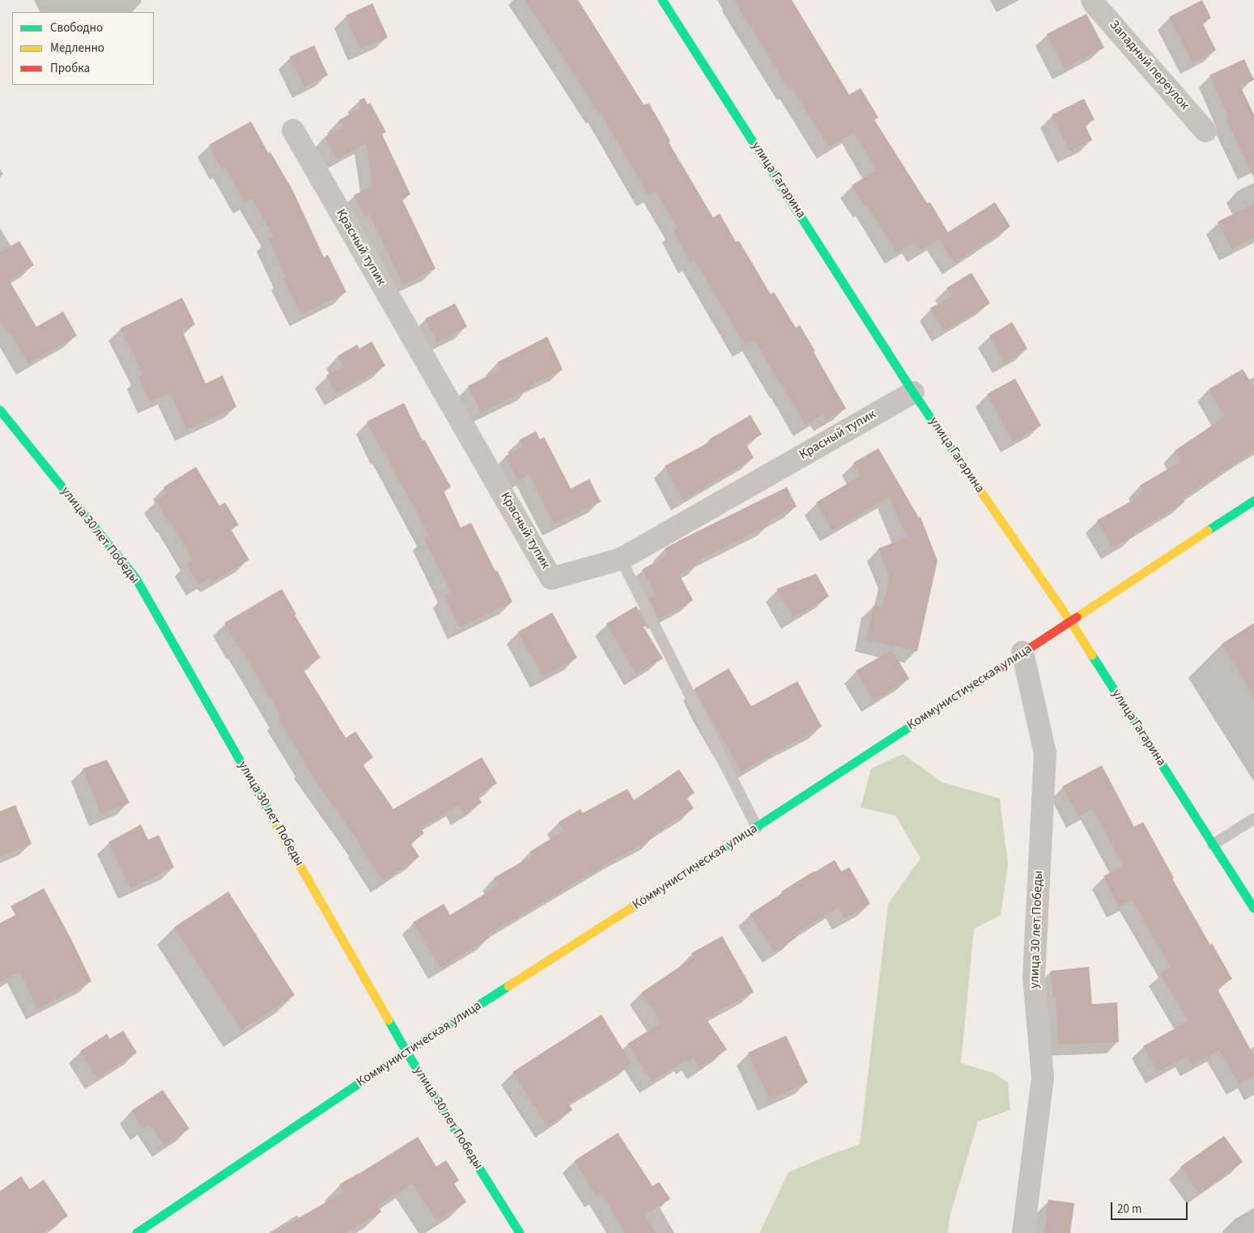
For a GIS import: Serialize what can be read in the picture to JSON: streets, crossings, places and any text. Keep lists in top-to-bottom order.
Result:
{
  "streets": {
    "street": [
      "Западный переулок",
      "улица Гагарина",
      "Красный тупик",
      "улица 30 лет Победы",
      "Коммунистическая улица"
    ]
  },
  "crossings": [
    ["улица Гагарина", "Красный тупик"],
    ["улица Гагарина", "Коммунистическая улица"],
    ["улица 30 лет Победы", "Коммунистическая улица"]
  ],
  "legend": ["Свободно", "Медленно", "Пробка"],
  "scale_bar": "20 m"
}
